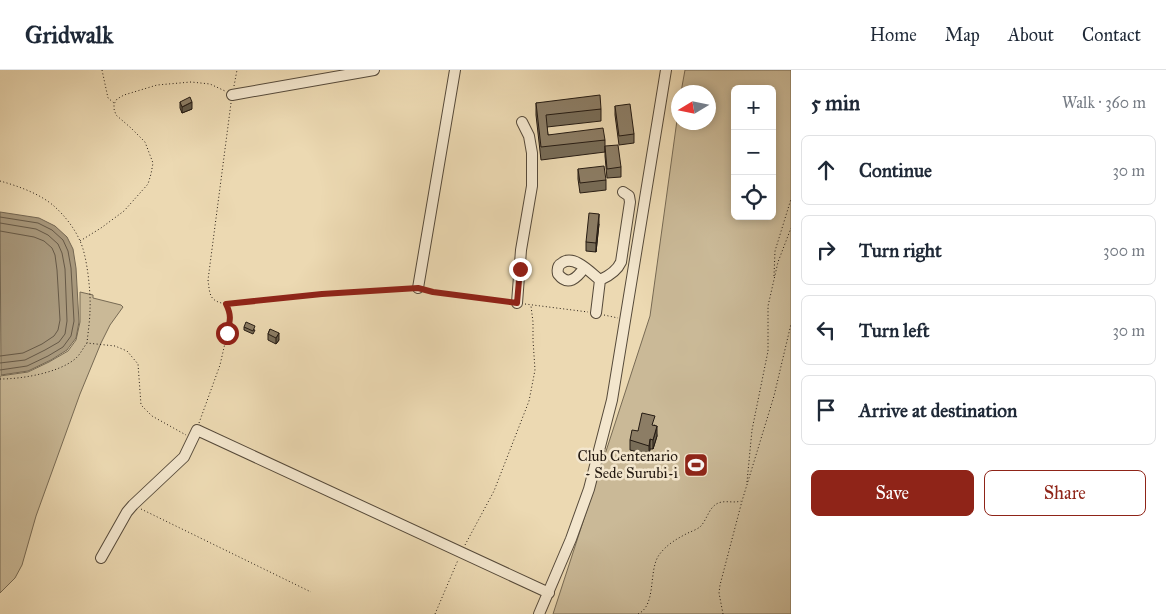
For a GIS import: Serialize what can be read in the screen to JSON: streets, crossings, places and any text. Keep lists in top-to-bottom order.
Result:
{
  "places": {
    "sports": ["Club Centenario - Sede Surubi-i"]
  },
  "north": "left",
  "page": {
    "header": "Gridwalk",
    "nav": [
      "Home",
      "Map",
      "About",
      "Contact"
    ],
    "heading": ["5 min", "Walk · 360 m"],
    "map_buttons": ["+", "−"],
    "list": [
      ["Continue", "30 m"],
      ["Turn right", "300 m"],
      ["Turn left", "30 m"],
      "Arrive at destination"
    ],
    "buttons": ["Save", "Share"]
  }
}
